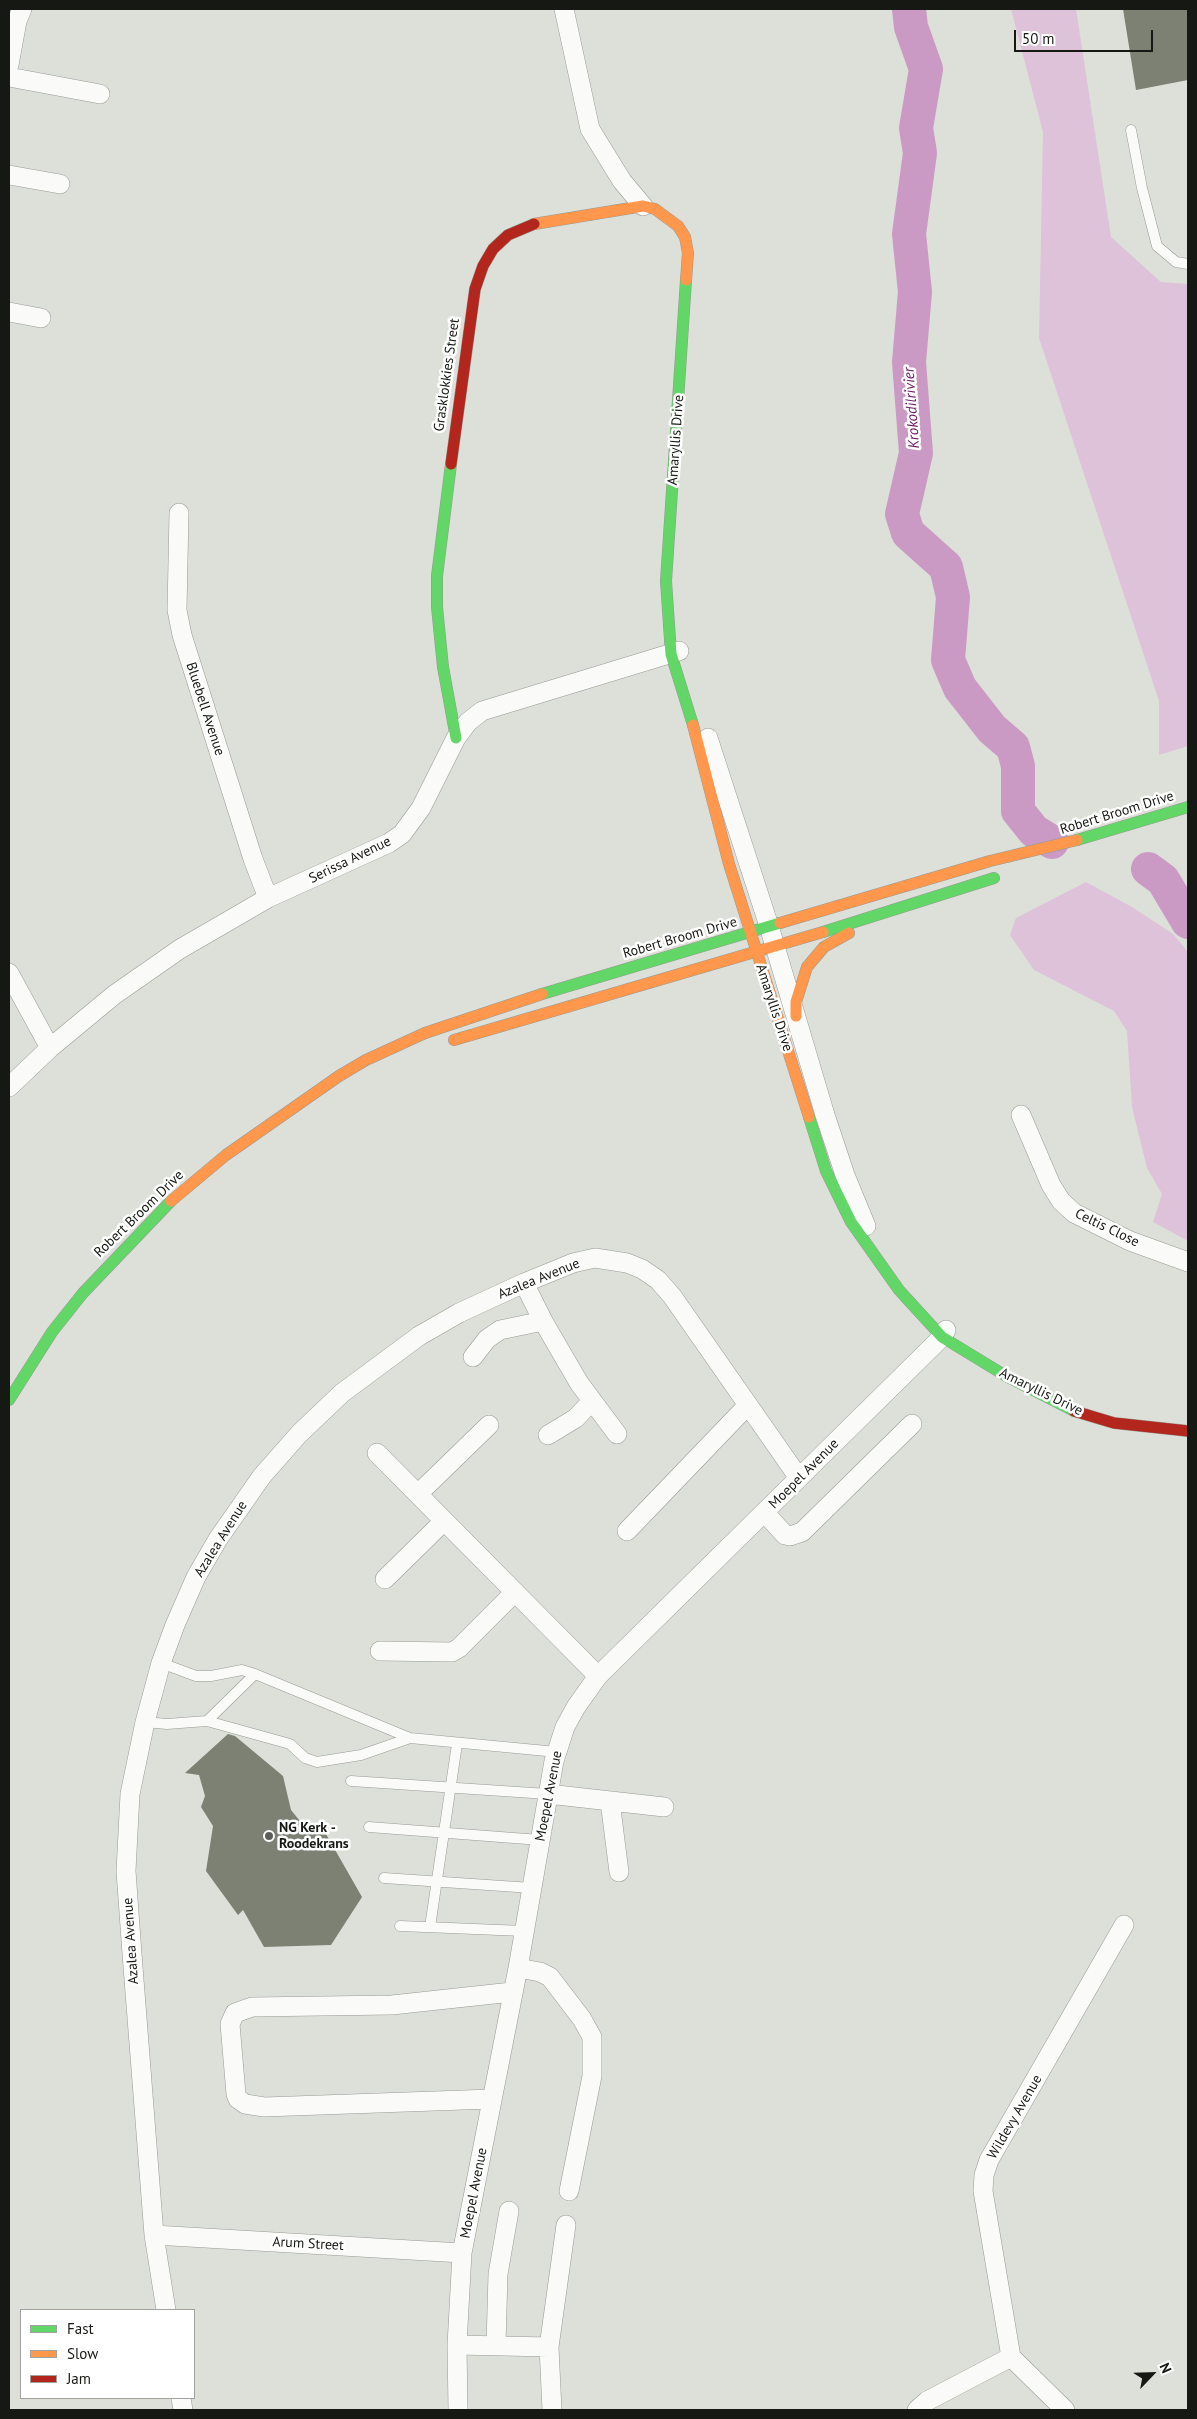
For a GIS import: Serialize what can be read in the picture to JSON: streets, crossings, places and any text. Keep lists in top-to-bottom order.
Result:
{
  "streets": {
    "street": [
      "Grasklokkies Street",
      "Amaryllis Drive",
      "Bluebell Avenue",
      "Robert Broom Drive",
      "Serissa Avenue",
      "Celtis Close",
      "Azalea Avenue",
      "Moepel Avenue",
      "Wildevy Avenue",
      "Arum Street"
    ]
  },
  "crossings": [
    ["Grasklokkies Street", "Amaryllis Drive"],
    ["Grasklokkies Street", "Serissa Avenue"],
    ["Amaryllis Drive", "Robert Broom Drive"],
    ["Amaryllis Drive", "Serissa Avenue"],
    ["Amaryllis Drive", "Moepel Avenue"],
    ["Bluebell Avenue", "Serissa Avenue"],
    ["Azalea Avenue", "Moepel Avenue"],
    ["Azalea Avenue", "Arum Street"],
    ["Moepel Avenue", "Arum Street"]
  ],
  "water": ["Krokodilrivier"],
  "places": ["NG Kerk - Roodekrans"],
  "legend": ["Fast", "Slow", "Jam"],
  "scale_bar": "50 m",
  "north": "top right"
}
